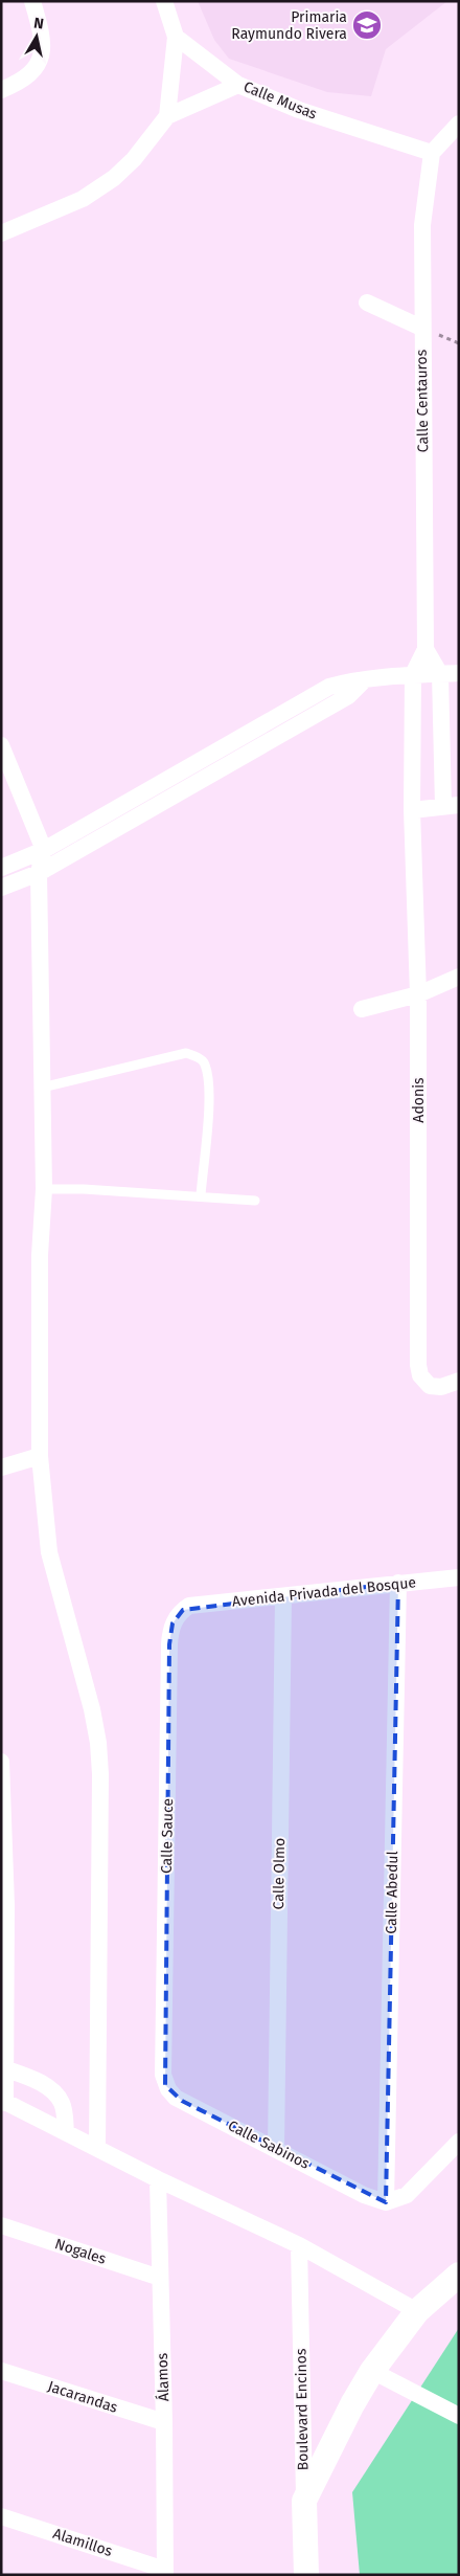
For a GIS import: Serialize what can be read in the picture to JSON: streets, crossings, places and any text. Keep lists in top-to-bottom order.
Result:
{
  "streets": {
    "street": [
      "Calle Musas",
      "Calle Centauros",
      "Adonis",
      "Avenida Privada del Bosque",
      "Calle Sauce",
      "Calle Olmo",
      "Calle Abedul",
      "Calle Sabinos",
      "Nogales",
      "Álamos",
      "Jacarandas",
      "Boulevard Encinos",
      "Alamillos"
    ]
  },
  "crossings": [
    ["Calle Musas", "Calle Centauros"],
    ["Calle Centauros", "Adonis"],
    ["Avenida Privada del Bosque", "Calle Sauce"],
    ["Avenida Privada del Bosque", "Calle Olmo"],
    ["Avenida Privada del Bosque", "Calle Abedul"],
    ["Calle Sauce", "Calle Sabinos"],
    ["Calle Olmo", "Calle Sabinos"],
    ["Calle Abedul", "Calle Sabinos"],
    ["Nogales", "Álamos"],
    ["Álamos", "Jacarandas"],
    ["Álamos", "Alamillos"]
  ],
  "places": {
    "school or university": ["Primaria Raymundo Rivera"]
  },
  "north": "top"
}
